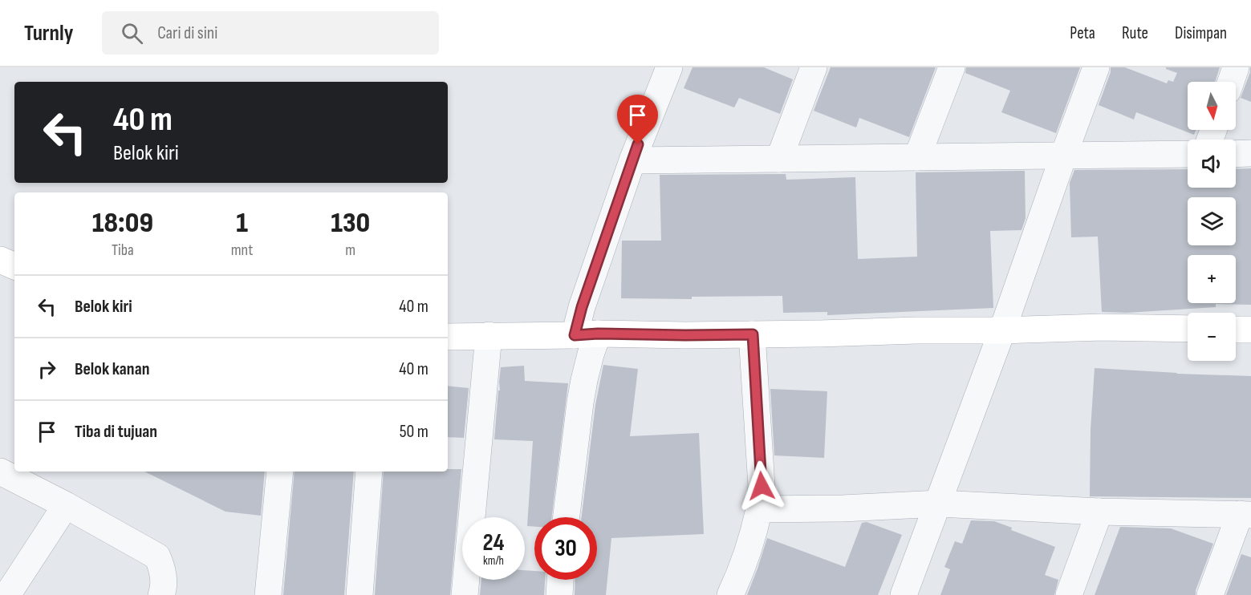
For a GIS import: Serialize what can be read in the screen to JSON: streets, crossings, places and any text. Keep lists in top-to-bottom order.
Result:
{
  "north": "bottom",
  "page": {
    "header": "Turnly",
    "search": "Cari di sini",
    "nav": ["Peta", "Rute", "Disimpan"],
    "map_buttons": ["+", "−"],
    "turn": ["40 m", "Belok kiri"],
    "eta": [
      "18:09",
      "Tiba",
      "1",
      "mnt",
      "130",
      "m"
    ],
    "list": [
      {
        "name": "Belok kiri",
        "value": "40 m"
      },
      {
        "name": "Belok kanan",
        "value": "40 m"
      },
      {
        "name": "Tiba di tujuan",
        "value": "50 m"
      }
    ],
    "speed": "24 km/h",
    "limit": "30"
  }
}
